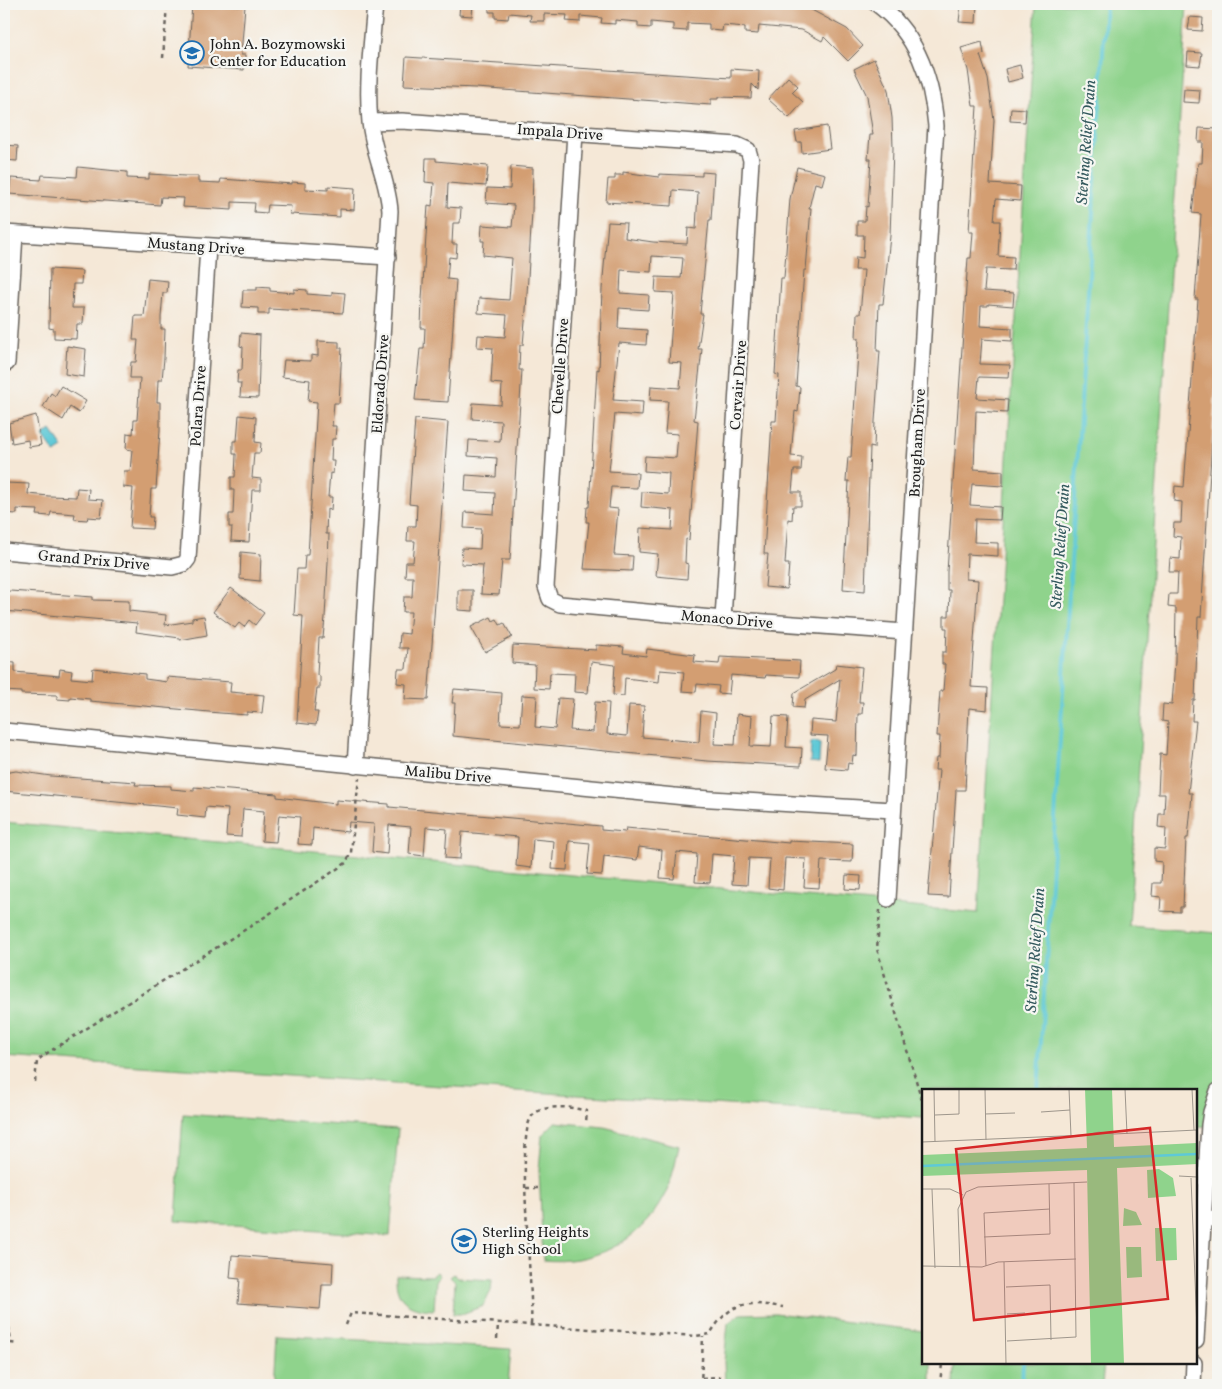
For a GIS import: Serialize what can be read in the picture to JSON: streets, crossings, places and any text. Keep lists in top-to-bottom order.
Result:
{
  "streets": {
    "street": [
      "Impala Drive",
      "Mustang Drive",
      "Chevelle Drive",
      "Eldorado Drive",
      "Corvair Drive",
      "Polara Drive",
      "Brougham Drive",
      "Grand Prix Drive",
      "Monaco Drive",
      "Malibu Drive"
    ]
  },
  "crossings": [
    ["Impala Drive", "Chevelle Drive"],
    ["Impala Drive", "Eldorado Drive"],
    ["Impala Drive", "Corvair Drive"],
    ["Mustang Drive", "Eldorado Drive"],
    ["Mustang Drive", "Polara Drive"],
    ["Chevelle Drive", "Monaco Drive"],
    ["Eldorado Drive", "Malibu Drive"],
    ["Corvair Drive", "Monaco Drive"],
    ["Polara Drive", "Grand Prix Drive"],
    ["Brougham Drive", "Monaco Drive"],
    ["Brougham Drive", "Malibu Drive"]
  ],
  "water": ["Sterling Relief Drain"],
  "places": {
    "school or university": ["John A. Bozymowski Center for Education", "Sterling Heights High School"]
  }
}
